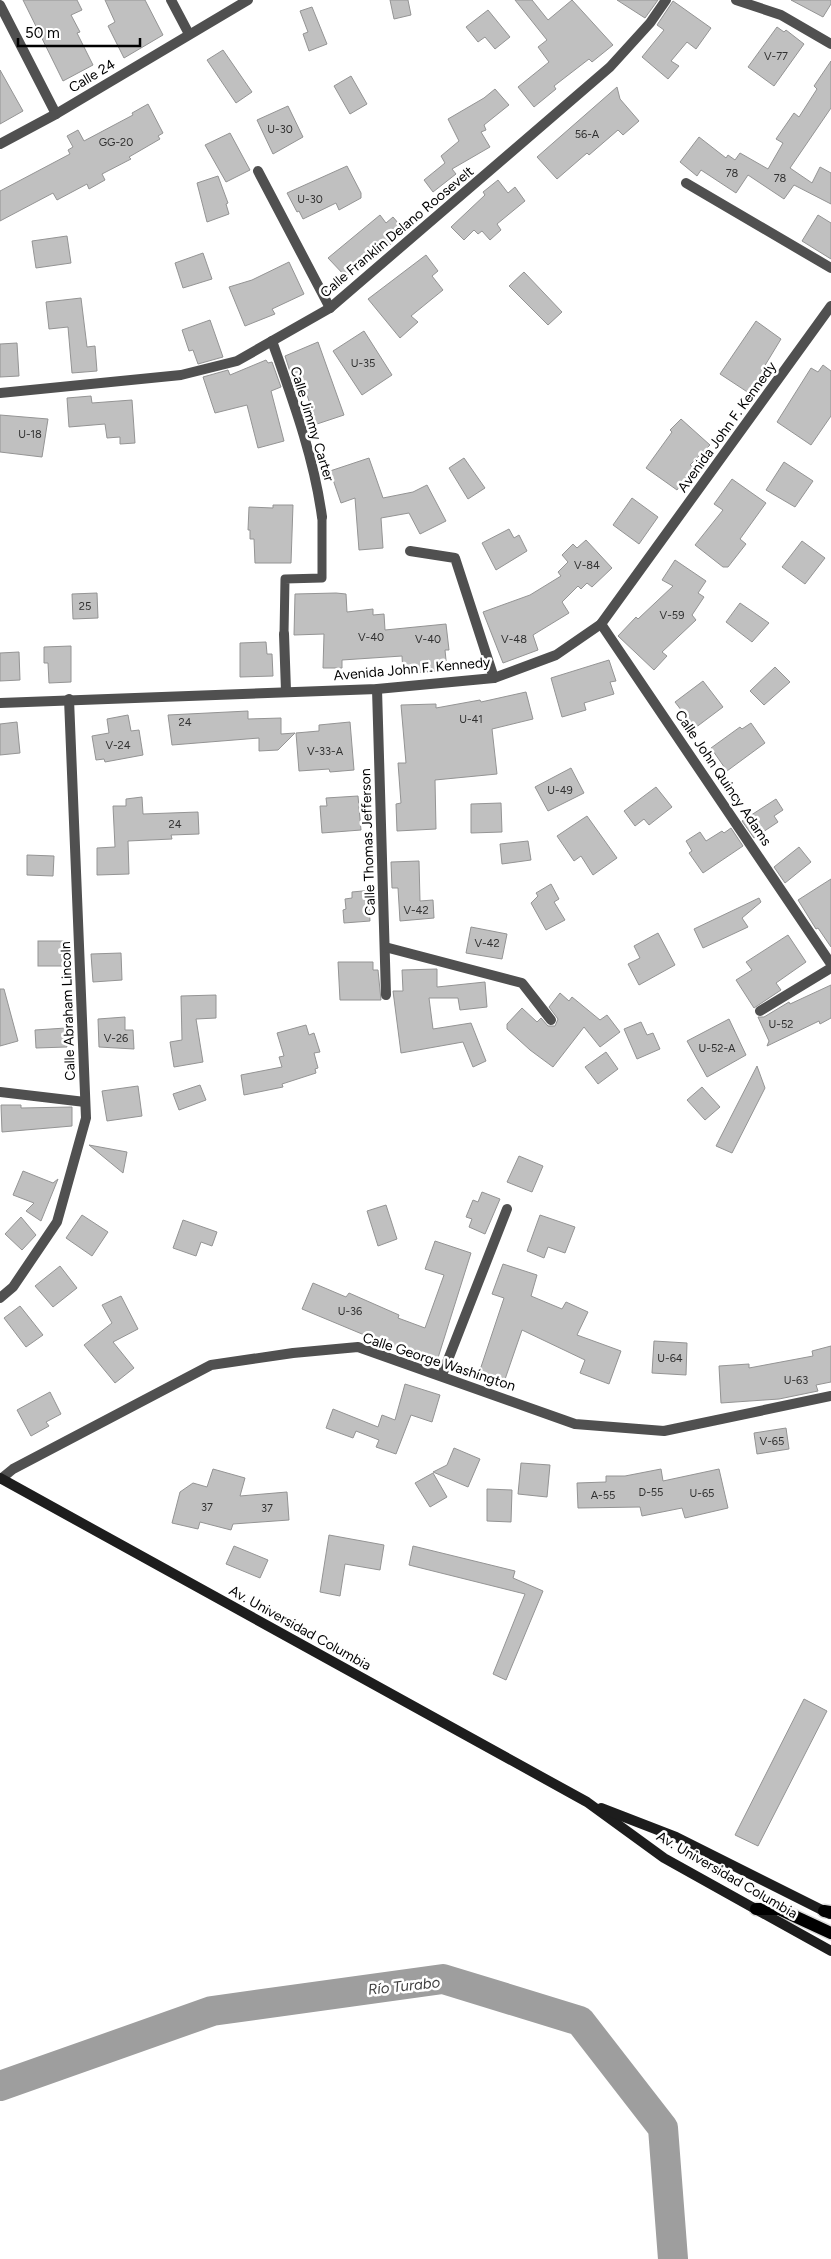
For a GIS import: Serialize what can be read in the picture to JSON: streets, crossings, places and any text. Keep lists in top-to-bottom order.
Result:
{
  "streets": {
    "main road": ["Av. Universidad Columbia"],
    "street": [
      "Calle 24",
      "Calle Franklin Delano Roosevelt",
      "Calle Jimmy Carter",
      "Avenida John F. Kennedy",
      "Calle John Quincy Adams",
      "Calle Thomas Jefferson",
      "Calle Abraham Lincoln",
      "Calle George Washington"
    ]
  },
  "crossings": [
    ["Calle Franklin Delano Roosevelt", "Calle Jimmy Carter"],
    ["Avenida John F. Kennedy", "Calle John Quincy Adams"],
    ["Avenida John F. Kennedy", "Calle Thomas Jefferson"],
    ["Avenida John F. Kennedy", "Calle Abraham Lincoln"],
    ["Calle George Washington", "Av. Universidad Columbia"]
  ],
  "water": ["Río Turabo"],
  "house_numbers": [
    "V-77",
    "U-30",
    "56-A",
    "GG-20",
    "78",
    "78",
    "U-30",
    "U-35",
    "U-18",
    "V-84",
    "25",
    "V-59",
    "V-40",
    "V-40",
    "V-48",
    "U-41",
    "24",
    "V-24",
    "V-33-A",
    "U-49",
    "24",
    "V-42",
    "V-42",
    "U-52",
    "V-26",
    "U-52-A",
    "U-36",
    "U-64",
    "U-63",
    "V-65",
    "D-55",
    "U-65",
    "A-55",
    "37",
    "37"
  ],
  "scale_bar": "50 m"
}
